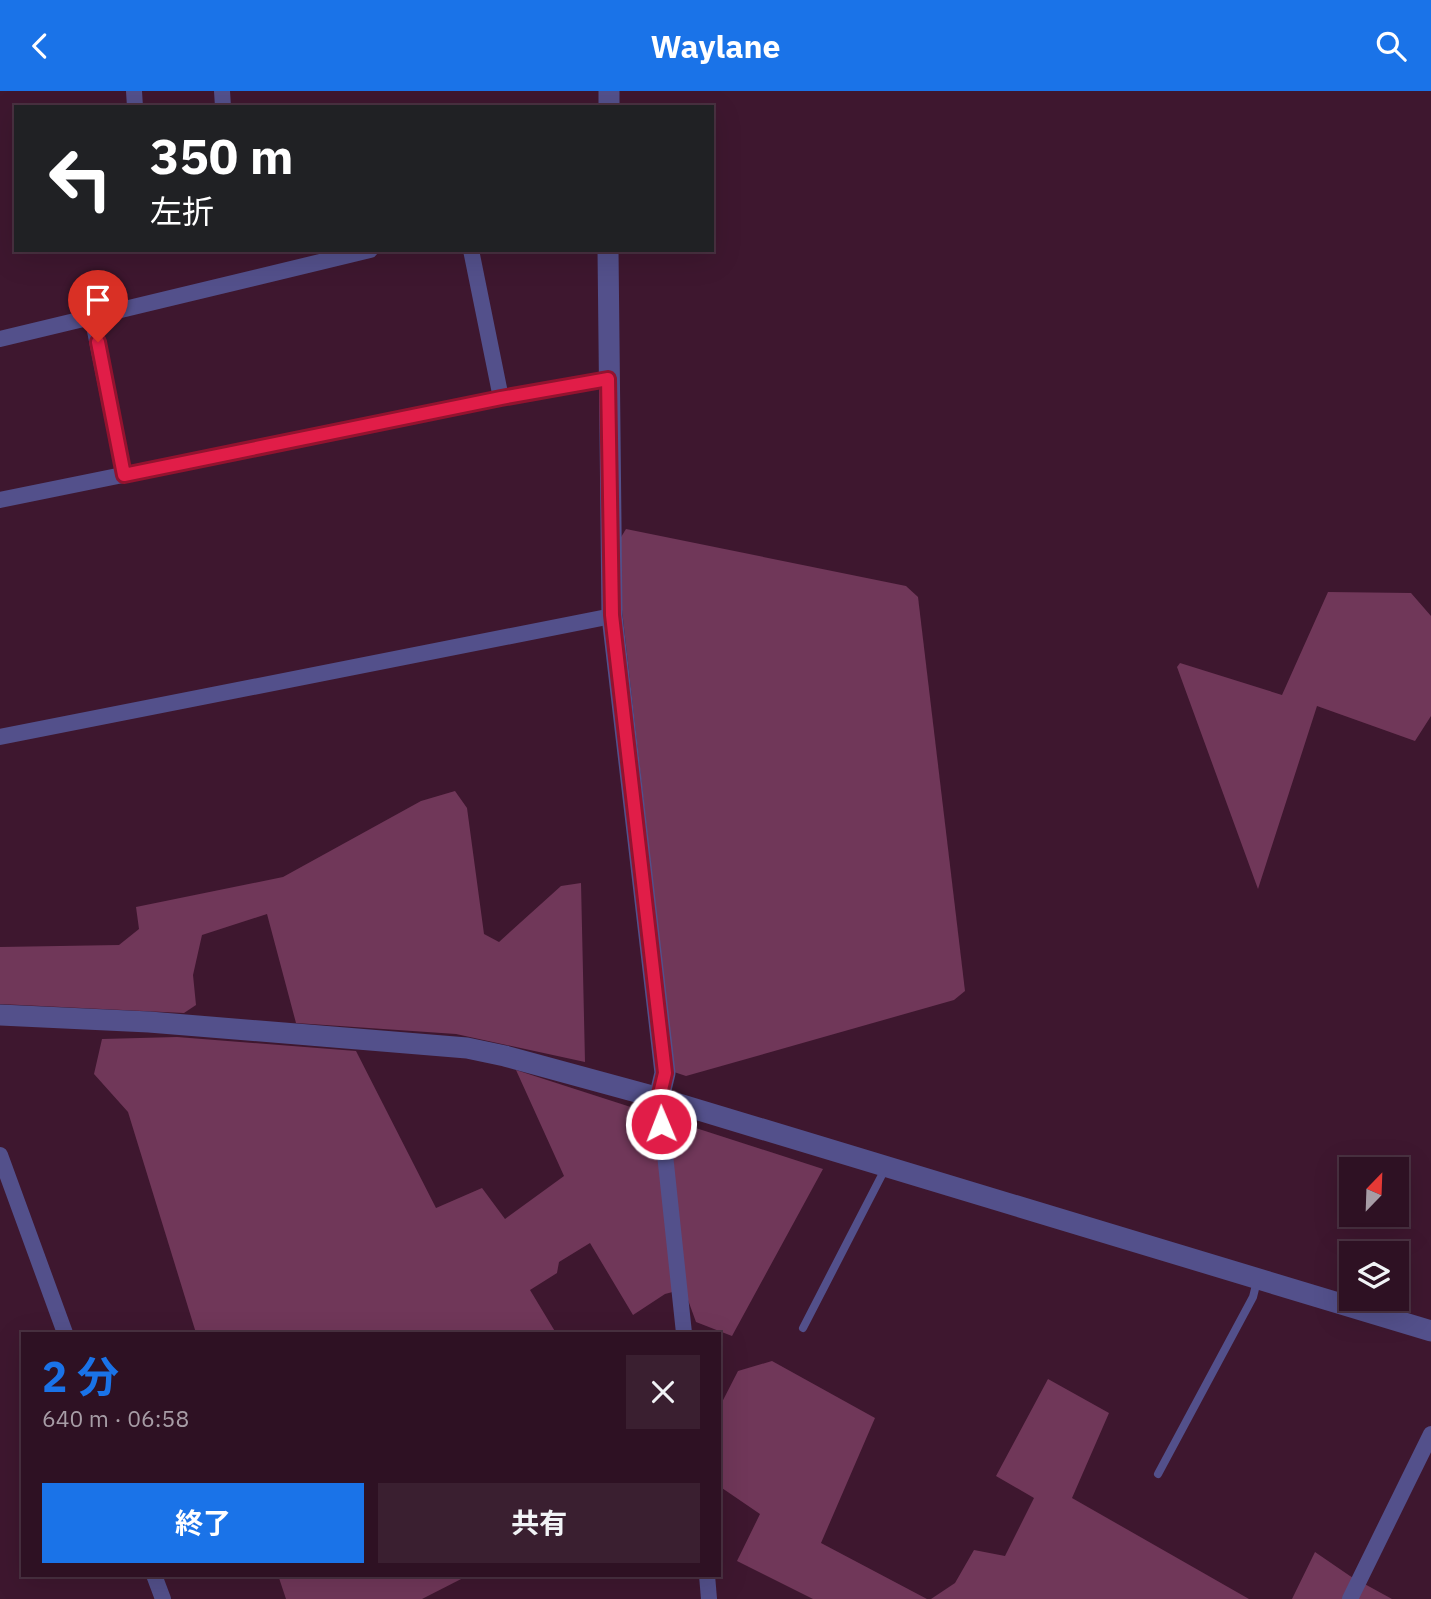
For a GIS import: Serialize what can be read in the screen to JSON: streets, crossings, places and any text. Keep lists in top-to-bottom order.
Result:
{
  "north": "top right",
  "page": {
    "header": "Waylane",
    "turn": ["350 m", "左折"],
    "heading": ["2 分", "640 m · 06:58"],
    "buttons": ["終了", "共有"]
  }
}
